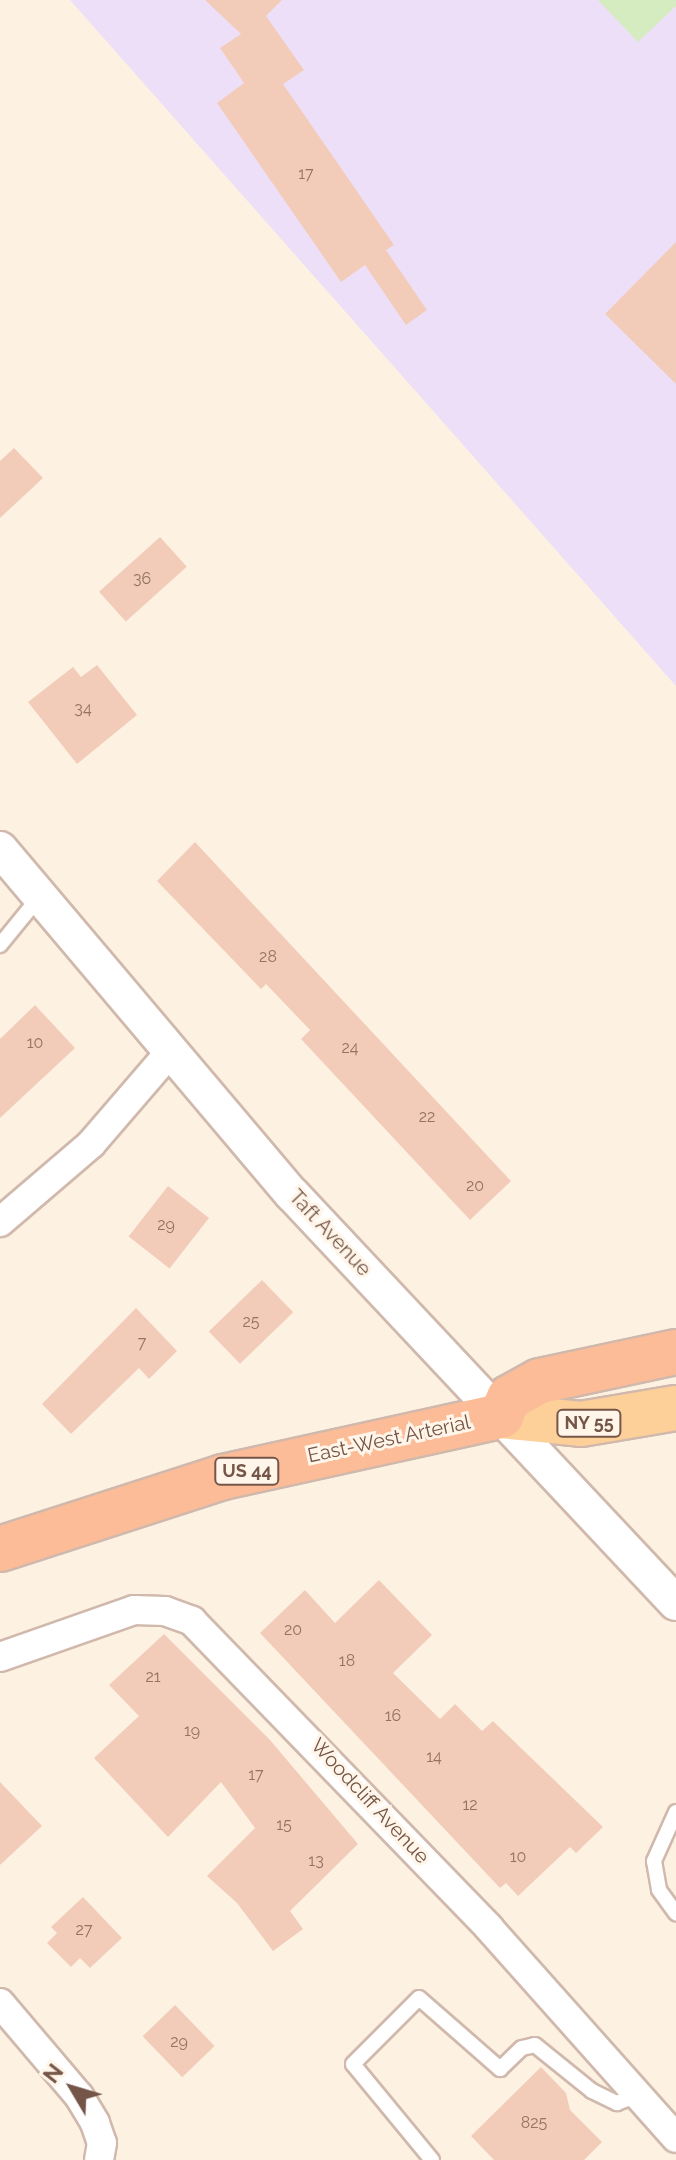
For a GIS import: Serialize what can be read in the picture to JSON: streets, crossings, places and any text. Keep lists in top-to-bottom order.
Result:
{
  "streets": {
    "highway": ["East-West Arterial", "US 44"],
    "main road": ["NY 55"],
    "street": ["Taft Avenue", "Woodcliff Avenue"]
  },
  "crossings": [
    ["Taft Avenue", "NY 55"],
    ["Taft Avenue", "East-West Arterial"],
    ["NY 55", "East-West Arterial"]
  ],
  "house_numbers": [
    "17",
    "36",
    "34",
    "28",
    "10",
    "24",
    "22",
    "20",
    "29",
    "25",
    "7",
    "20",
    "18",
    "21",
    "16",
    "19",
    "14",
    "17",
    "12",
    "15",
    "10",
    "13",
    "27",
    "29",
    "825"
  ],
  "north": "top left"
}
